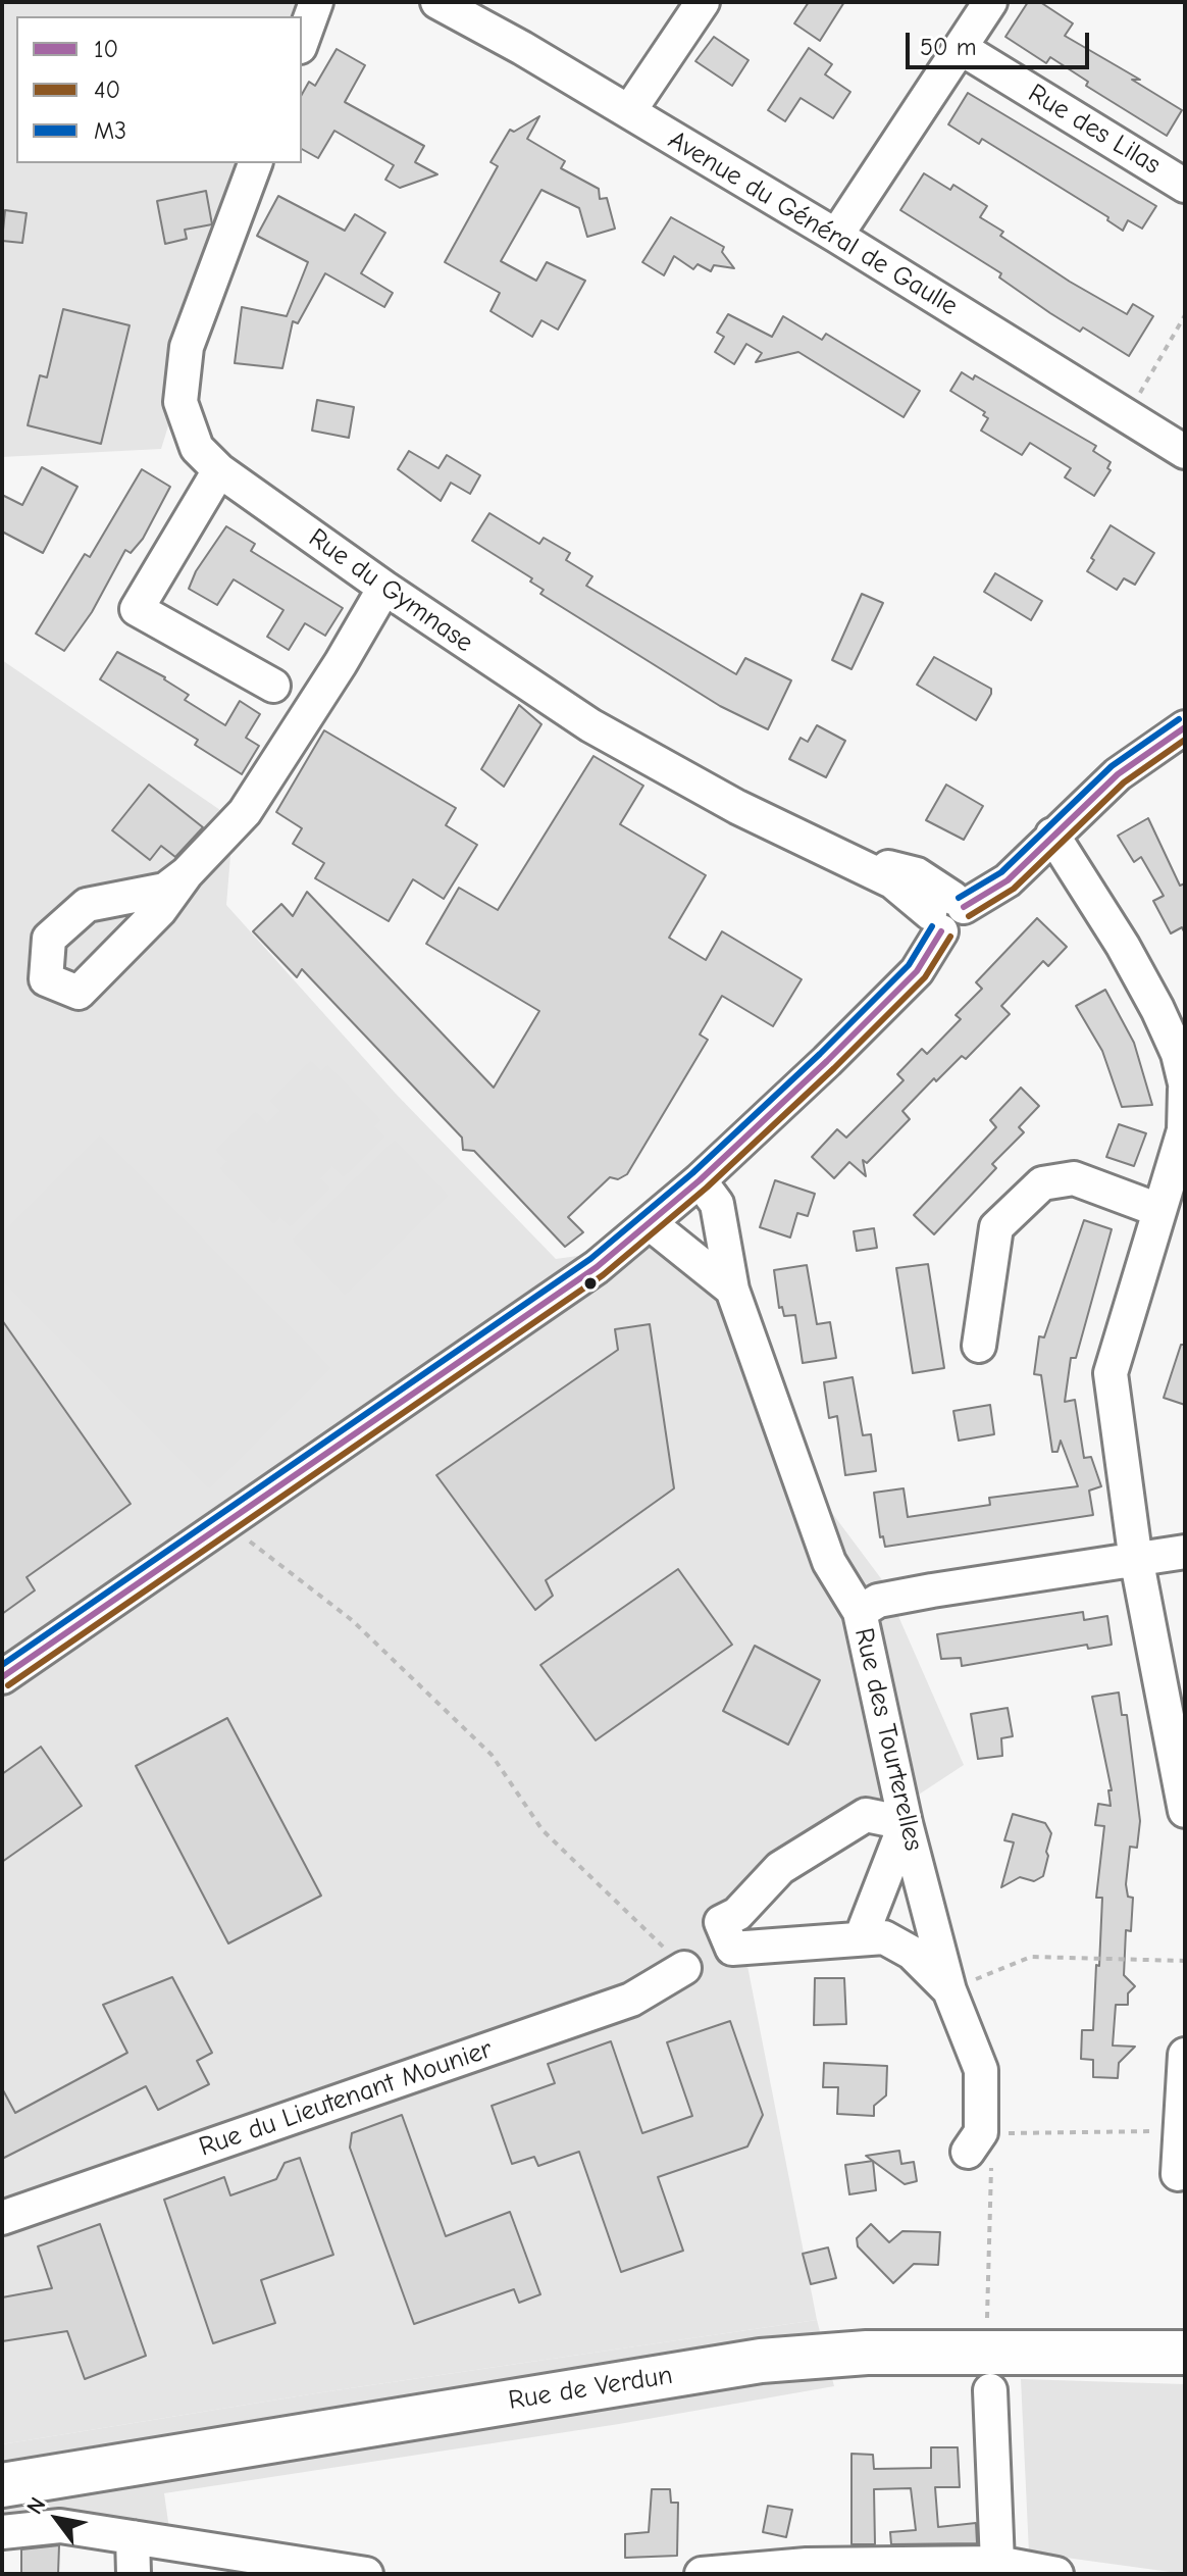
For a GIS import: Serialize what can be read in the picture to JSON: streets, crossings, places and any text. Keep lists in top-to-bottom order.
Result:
{
  "streets": {
    "main road": ["Rue de Verdun"],
    "street": [
      "Rue des Lilas",
      "Avenue du Général de Gaulle",
      "Rue du Gymnase",
      "Rue des Tourterelles",
      "Rue du Lieutenant Mounier"
    ]
  },
  "lines": ["transit line M3", "transit line 10", "transit line 40"],
  "legend": ["10", "40", "M3"],
  "scale_bar": "50 m",
  "north": "top left"
}
